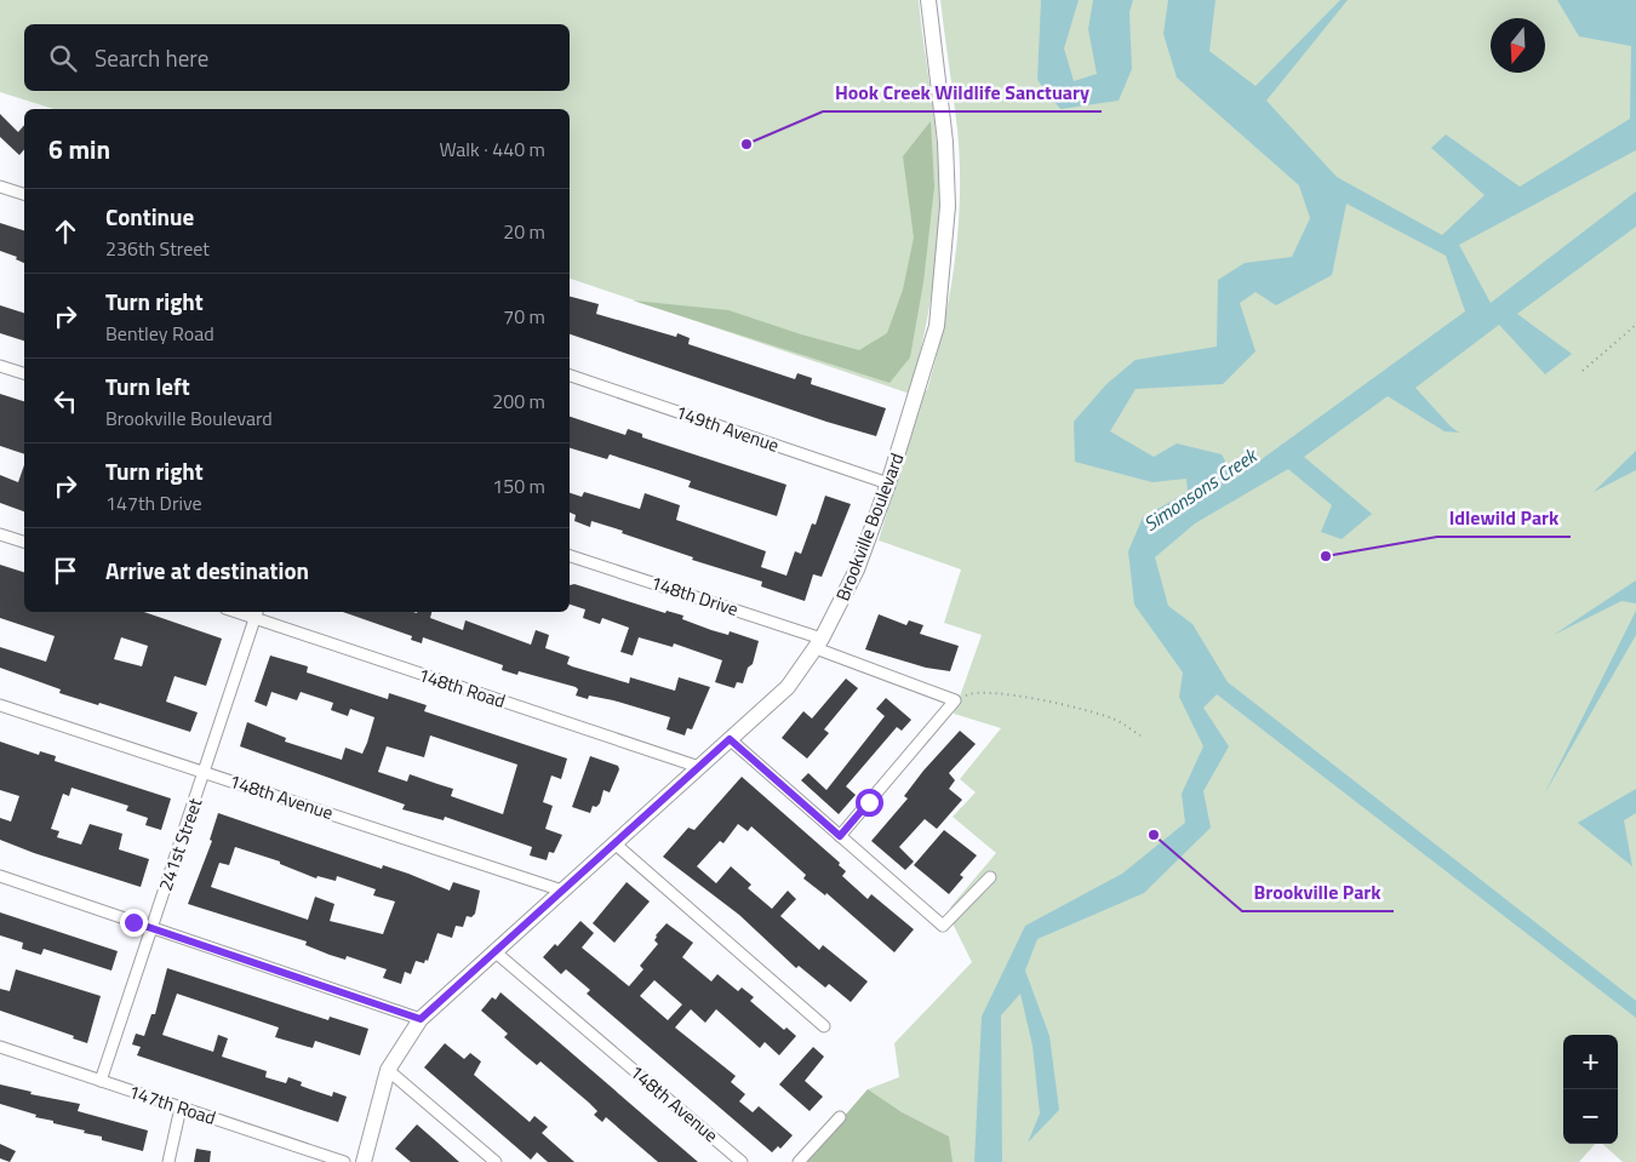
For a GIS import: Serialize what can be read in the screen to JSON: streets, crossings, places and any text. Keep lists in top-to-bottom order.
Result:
{
  "streets": {
    "street": [
      "149th Avenue",
      "Brookville Boulevard",
      "148th Drive",
      "148th Road",
      "148th Avenue",
      "241st Street",
      "147th Road"
    ]
  },
  "crossings": [
    ["149th Avenue", "Brookville Boulevard"],
    ["Brookville Boulevard", "148th Drive"],
    ["Brookville Boulevard", "148th Road"],
    ["Brookville Boulevard", "148th Avenue"],
    ["148th Road", "241st Street"],
    ["148th Avenue", "241st Street"],
    ["241st Street", "147th Road"]
  ],
  "water": ["Simonsons Creek"],
  "places": ["Hook Creek Wildlife Sanctuary", "Idlewild Park", "Brookville Park"],
  "north": "bottom",
  "page": {
    "search": "Search here",
    "heading": ["6 min", "Walk · 440 m"],
    "list": [
      ["Continue", "236th Street", "20 m"],
      ["Turn right", "Bentley Road", "70 m"],
      ["Turn left", "Brookville Boulevard", "200 m"],
      ["Turn right", "147th Drive", "150 m"],
      "Arrive at destination"
    ],
    "map_buttons": ["+", "−"]
  }
}
